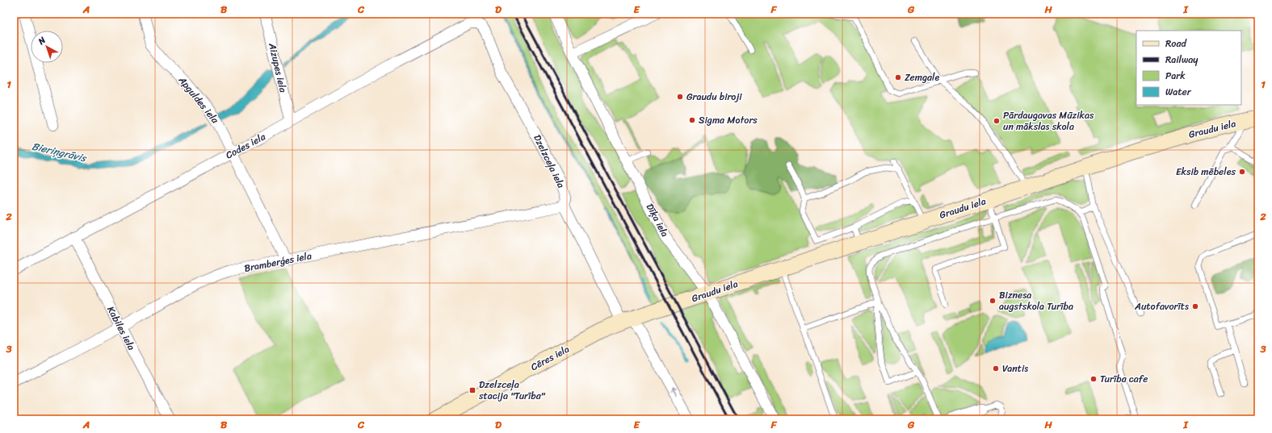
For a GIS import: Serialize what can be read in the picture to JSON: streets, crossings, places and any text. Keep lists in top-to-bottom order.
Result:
{
  "streets": {
    "main road": ["Graudu iela", "Cēres iela"],
    "street": [
      "Aizupes iela",
      "Apguldes iela",
      "Codes iela",
      "Dzelzceļa iela",
      "Dīķa iela",
      "Bramberģes iela",
      "Kabiles iela"
    ]
  },
  "crossings": [
    ["Aizupes iela", "Codes iela"],
    ["Apguldes iela", "Codes iela"],
    ["Apguldes iela", "Bramberģes iela"],
    ["Graudu iela", "Dīķa iela"],
    ["Graudu iela", "Cēres iela"],
    ["Codes iela", "Dzelzceļa iela"],
    ["Codes iela", "Kabiles iela"],
    ["Dzelzceļa iela", "Bramberģes iela"],
    ["Dzelzceļa iela", "Cēres iela"],
    ["Bramberģes iela", "Kabiles iela"]
  ],
  "water": ["Bieriņgrāvis"],
  "places": {
    "other": [
      "Zemgale",
      "Graudu biroji",
      "Sigma Motors",
      "Pārdaugavas Mūzikas un mākslas skola",
      "Eksib mēbeles",
      "Biznesa augstskola Turība",
      "Autofavorīts",
      "Vantis",
      "Turība cafe"
    ],
    "transit": ["Dzelzceļa stacija \"Turība\""]
  },
  "legend": [
    "Road",
    "Railway",
    "Park",
    "Water"
  ],
  "north": "top left",
  "grid": {
    "columns": [
      "A",
      "B",
      "C",
      "D",
      "E",
      "F",
      "G",
      "H",
      "I"
    ],
    "rows": ["1", "2", "3"]
  }
}
